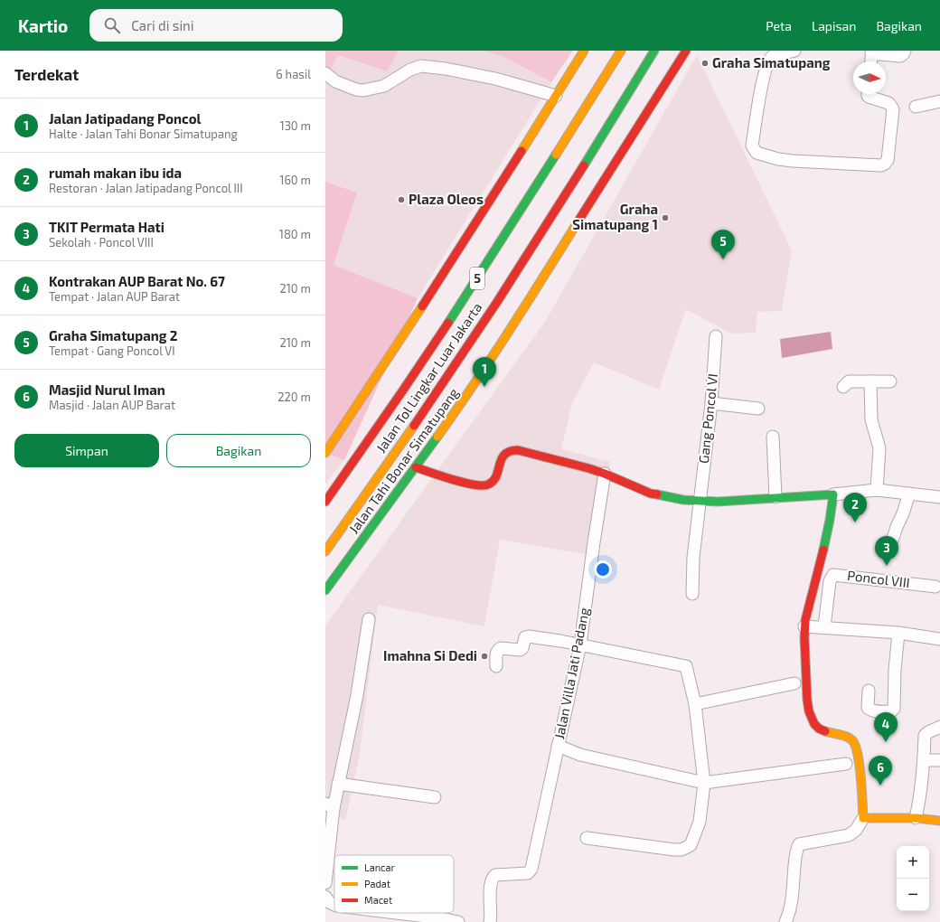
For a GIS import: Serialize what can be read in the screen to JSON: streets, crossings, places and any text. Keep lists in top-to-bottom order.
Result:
{
  "streets": {
    "main road": ["5", "Jalan Tol Lingkar Luar Jakarta", "Jalan Tahi Bonar Simatupang"],
    "street": ["Gang Poncol VI", "Poncol VIII", "Jalan Villa Jati Padang"]
  },
  "places": [
    "Graha Simatupang",
    "Plaza Oleos",
    "Graha Simatupang 1",
    "Imahna Si Dedi"
  ],
  "legend": ["Lancar", "Padat", "Macet"],
  "north": "right",
  "page": {
    "header": "Kartio",
    "search": "Cari di sini",
    "nav": ["Peta", "Lapisan", "Bagikan"],
    "heading": ["Terdekat", "6 hasil"],
    "list": [
      {
        "mark": "1",
        "name": "Jalan Jatipadang Poncol",
        "note": "Halte · Jalan Tahi Bonar Simatupang",
        "value": "130 m"
      },
      {
        "mark": "2",
        "name": "rumah makan ibu ida",
        "note": "Restoran · Jalan Jatipadang Poncol III",
        "value": "160 m"
      },
      {
        "mark": "3",
        "name": "TKIT Permata Hati",
        "note": "Sekolah · Poncol VIII",
        "value": "180 m"
      },
      {
        "mark": "4",
        "name": "Kontrakan AUP Barat No. 67",
        "note": "Tempat · Jalan AUP Barat",
        "value": "210 m"
      },
      {
        "mark": "5",
        "name": "Graha Simatupang 2",
        "note": "Tempat · Gang Poncol VI",
        "value": "210 m"
      },
      {
        "mark": "6",
        "name": "Masjid Nurul Iman",
        "note": "Masjid · Jalan AUP Barat",
        "value": "220 m"
      }
    ],
    "pins": [
      "5",
      "1",
      "2",
      "3",
      "4",
      "6"
    ],
    "buttons": ["Simpan", "Bagikan"],
    "map_buttons": ["+", "−"]
  }
}
